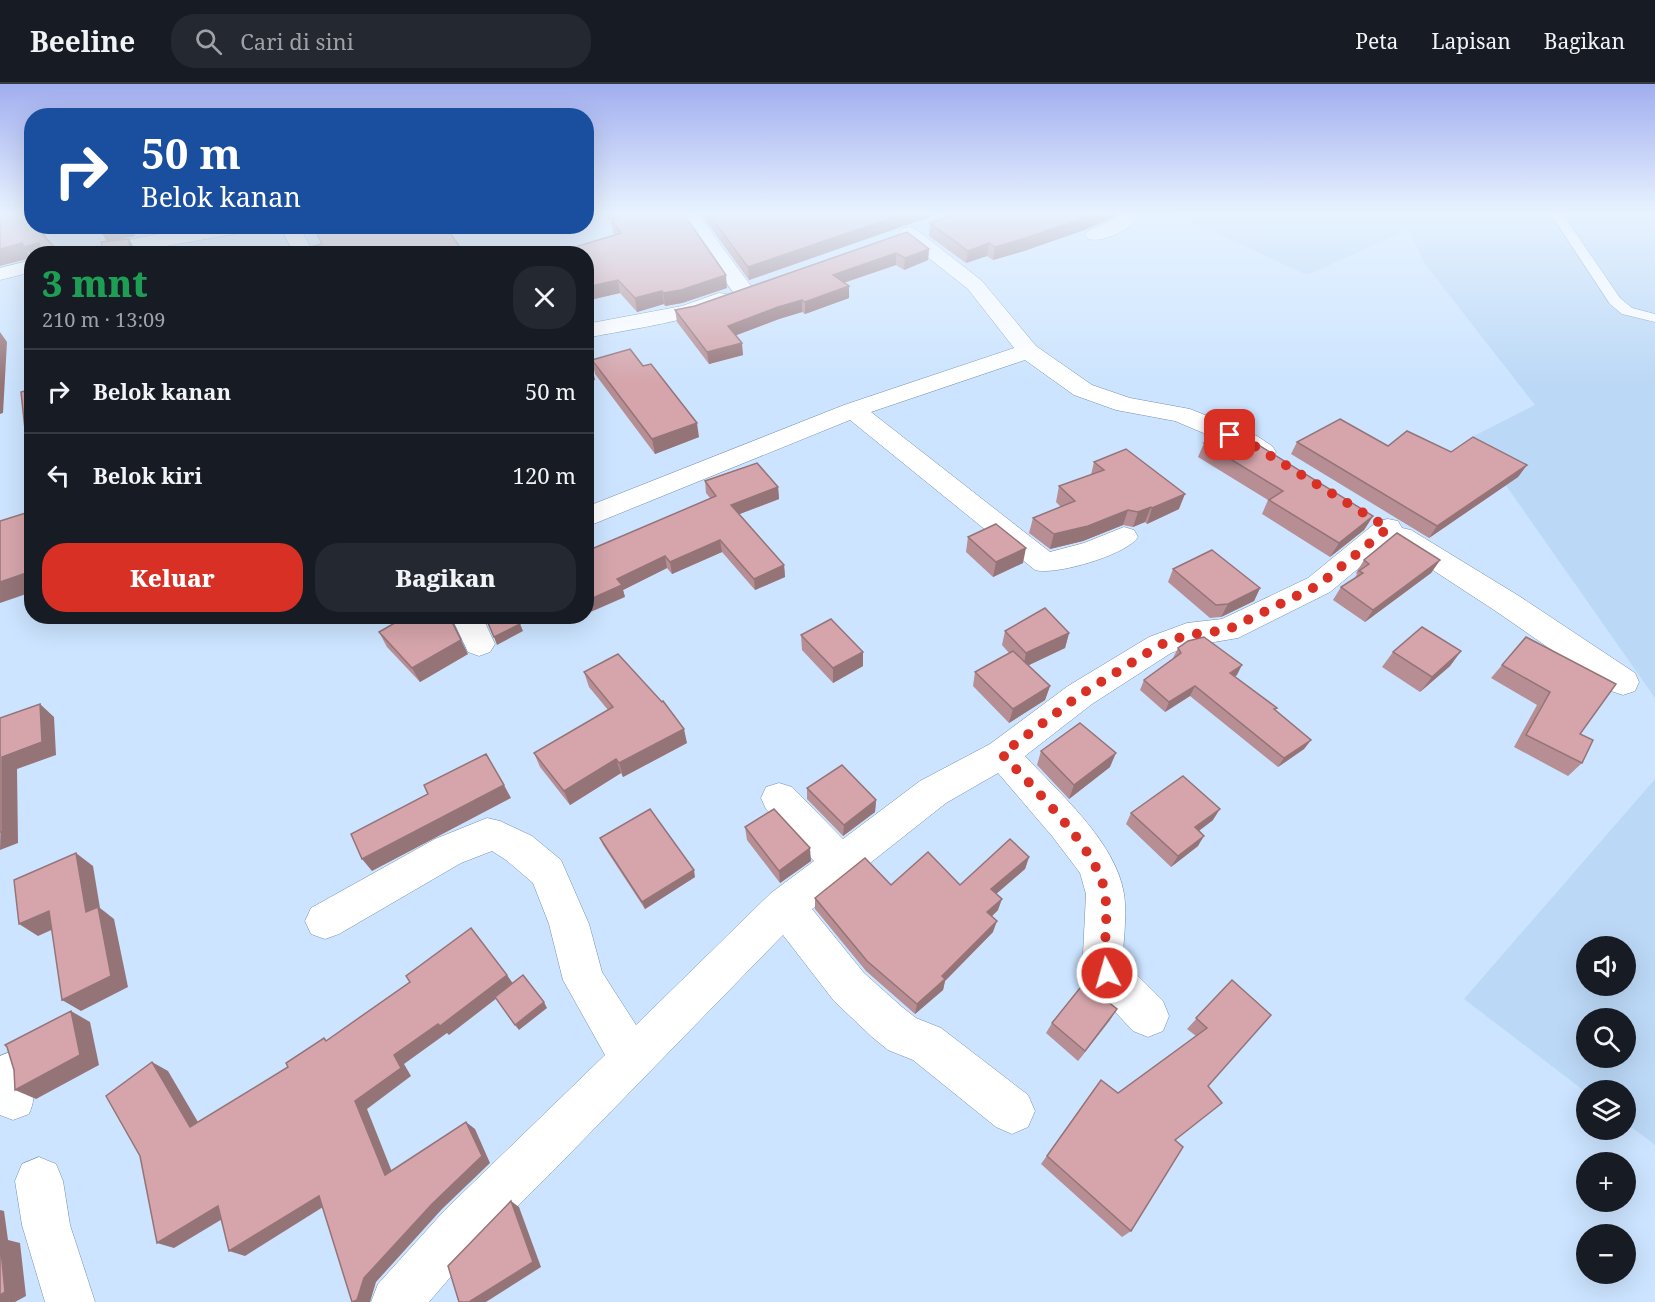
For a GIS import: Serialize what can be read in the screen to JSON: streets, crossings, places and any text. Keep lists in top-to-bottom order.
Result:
{
  "page": {
    "header": "Beeline",
    "search": "Cari di sini",
    "nav": ["Peta", "Lapisan", "Bagikan"],
    "turn": ["50 m", "Belok kanan"],
    "heading": ["3 mnt", "210 m · 13:09"],
    "list": [
      {
        "name": "Belok kanan",
        "value": "50 m"
      },
      {
        "name": "Belok kiri",
        "value": "120 m"
      }
    ],
    "buttons": ["Keluar", "Bagikan"],
    "map_buttons": ["+", "−"]
  }
}
